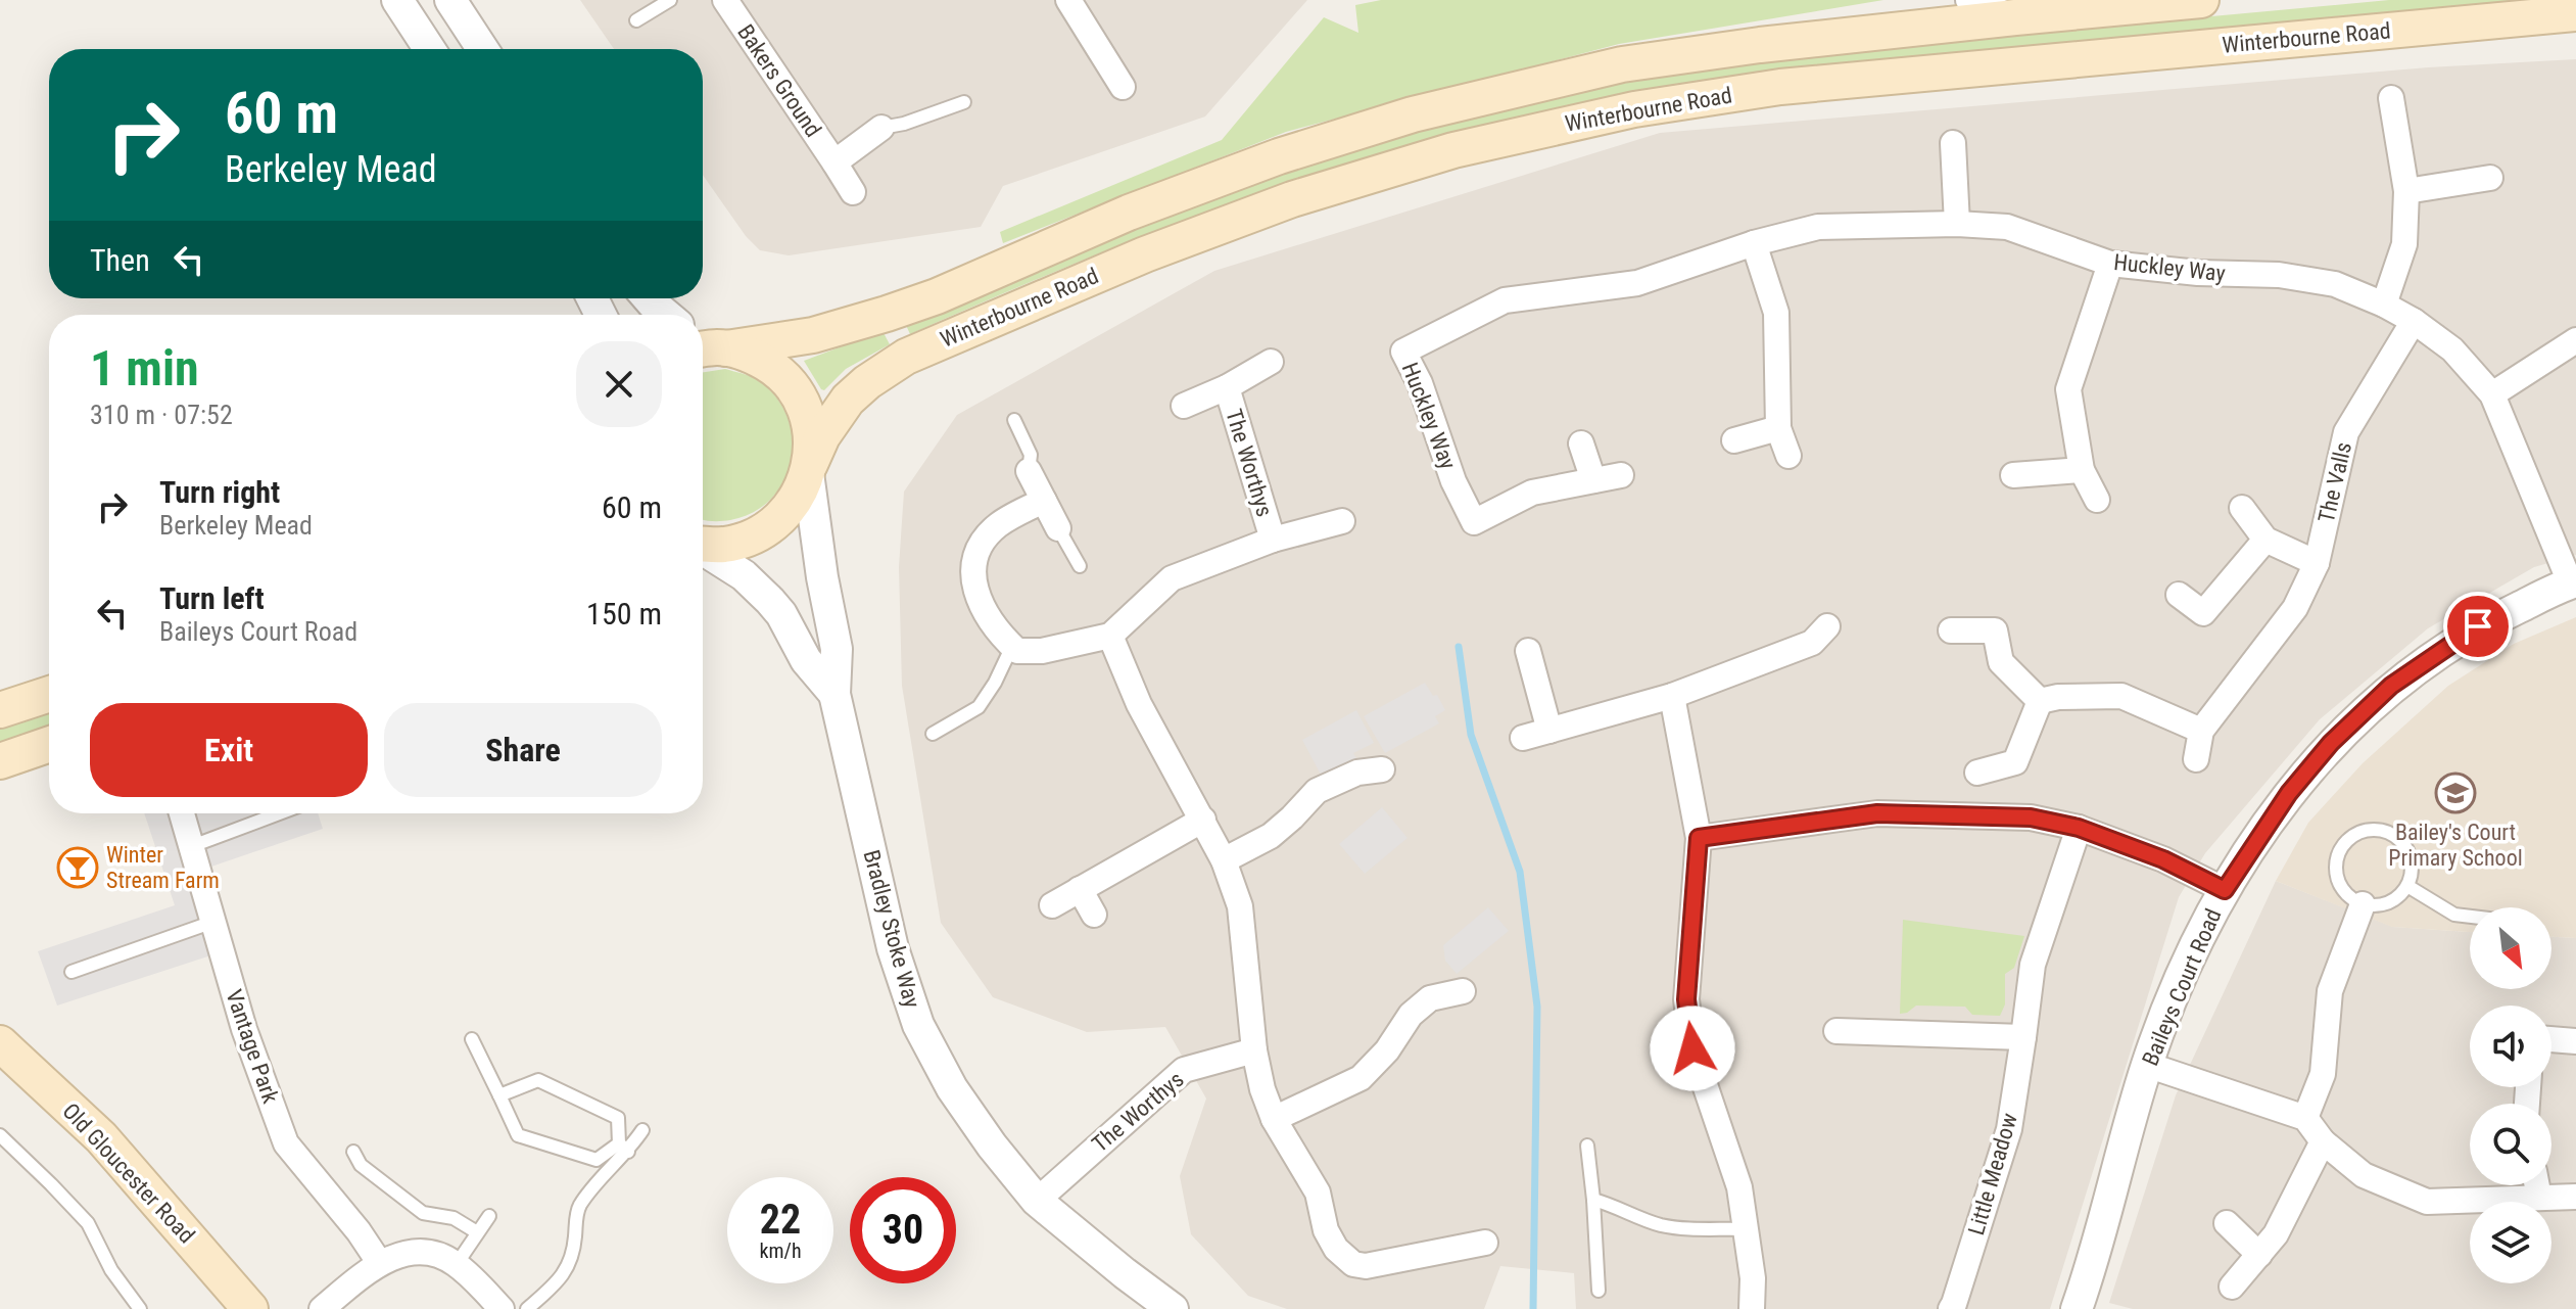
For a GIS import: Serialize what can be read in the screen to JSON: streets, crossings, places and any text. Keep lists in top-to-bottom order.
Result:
{
  "streets": {
    "main road": ["Winterbourne Road", "Old Gloucester Road"],
    "street": [
      "Bakers Ground",
      "Huckley Way",
      "The Worthys",
      "The Valls",
      "Bradley Stoke Way",
      "Baileys Court Road",
      "Vantage Park",
      "Little Meadow"
    ]
  },
  "crossings": [
    ["Winterbourne Road", "Bradley Stoke Way"],
    ["Huckley Way", "The Valls"],
    ["Huckley Way", "Baileys Court Road"],
    ["The Worthys", "Bradley Stoke Way"]
  ],
  "places": {
    "school or university": ["Bailey's Court Primary School"],
    "bar": ["Winter Stream Farm"]
  },
  "north": "bottom right",
  "page": {
    "turn": ["60 m", "Berkeley Mead"],
    "then": "Then",
    "heading": ["1 min", "310 m · 07:52"],
    "list": [
      {
        "name": "Turn right",
        "note": "Berkeley Mead",
        "value": "60 m"
      },
      {
        "name": "Turn left",
        "note": "Baileys Court Road",
        "value": "150 m"
      }
    ],
    "buttons": ["Exit", "Share"],
    "speed": "22 km/h",
    "limit": "30"
  }
}
